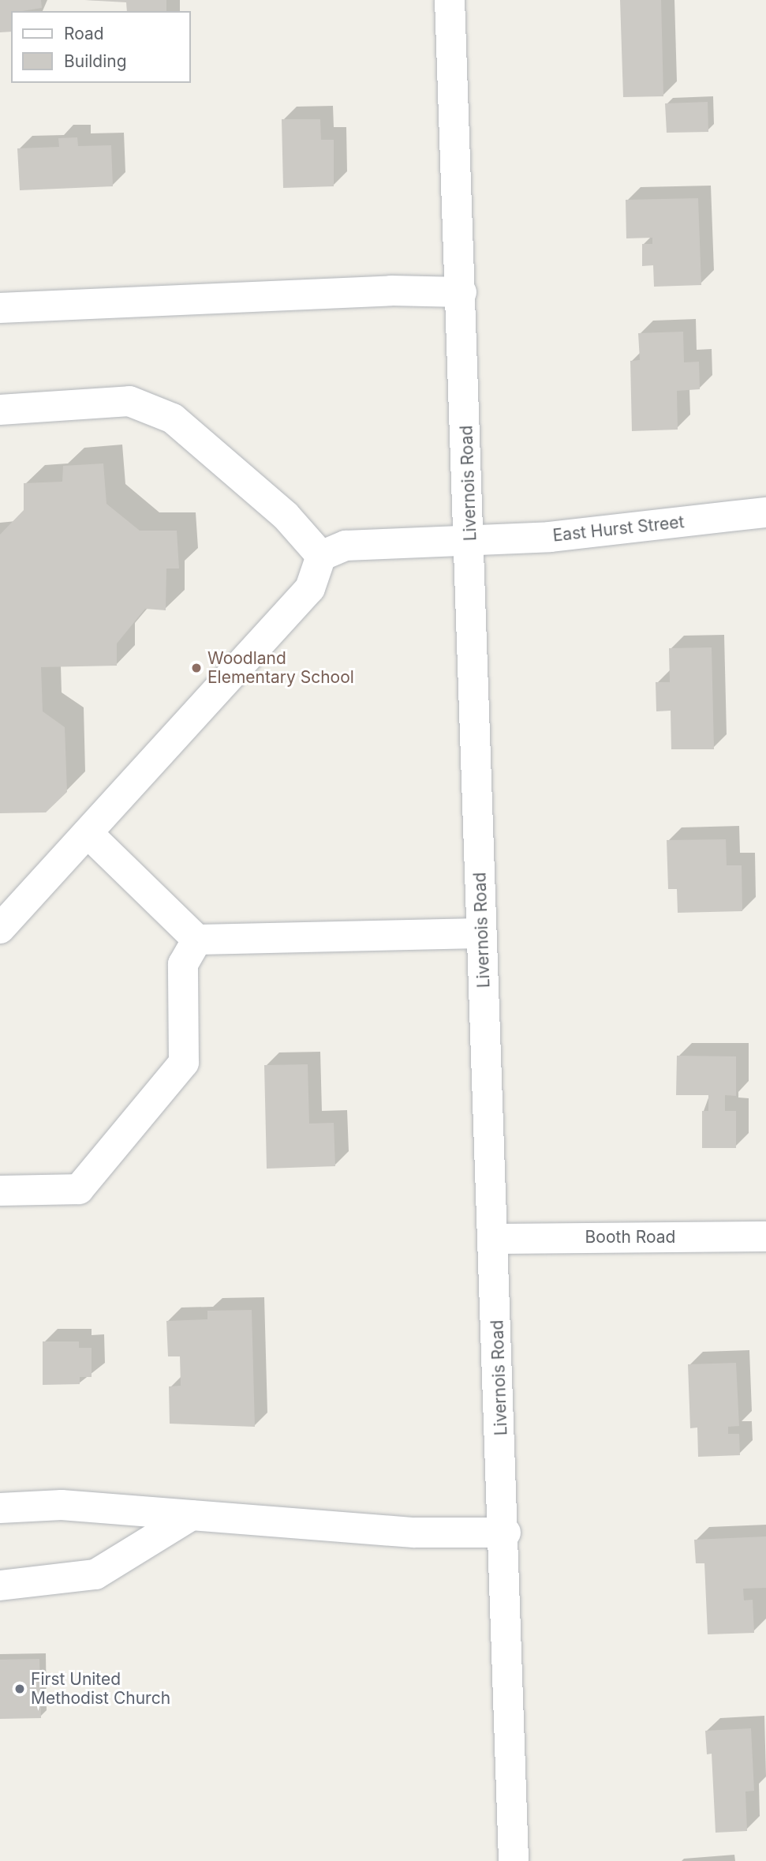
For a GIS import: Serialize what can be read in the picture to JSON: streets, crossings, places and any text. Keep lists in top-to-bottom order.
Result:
{
  "streets": {
    "street": ["Livernois Road", "East Hurst Street", "Booth Road"]
  },
  "crossings": [
    ["Livernois Road", "East Hurst Street"],
    ["Livernois Road", "Booth Road"]
  ],
  "places": ["Woodland Elementary School", "First United Methodist Church"],
  "legend": ["Road", "Building"]
}
